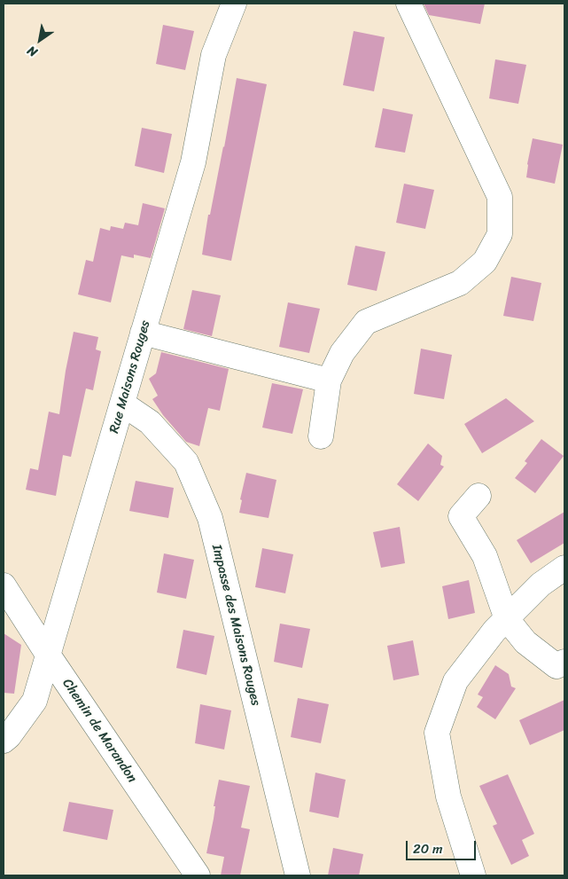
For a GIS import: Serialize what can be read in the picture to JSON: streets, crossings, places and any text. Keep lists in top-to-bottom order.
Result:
{
  "streets": {
    "street": ["Rue Maisons Rouges", "Impasse des Maisons Rouges", "Chemin de Marandon"]
  },
  "crossings": [
    ["Rue Maisons Rouges", "Impasse des Maisons Rouges"],
    ["Rue Maisons Rouges", "Chemin de Marandon"]
  ],
  "scale_bar": "20 m",
  "north": "bottom left"
}
